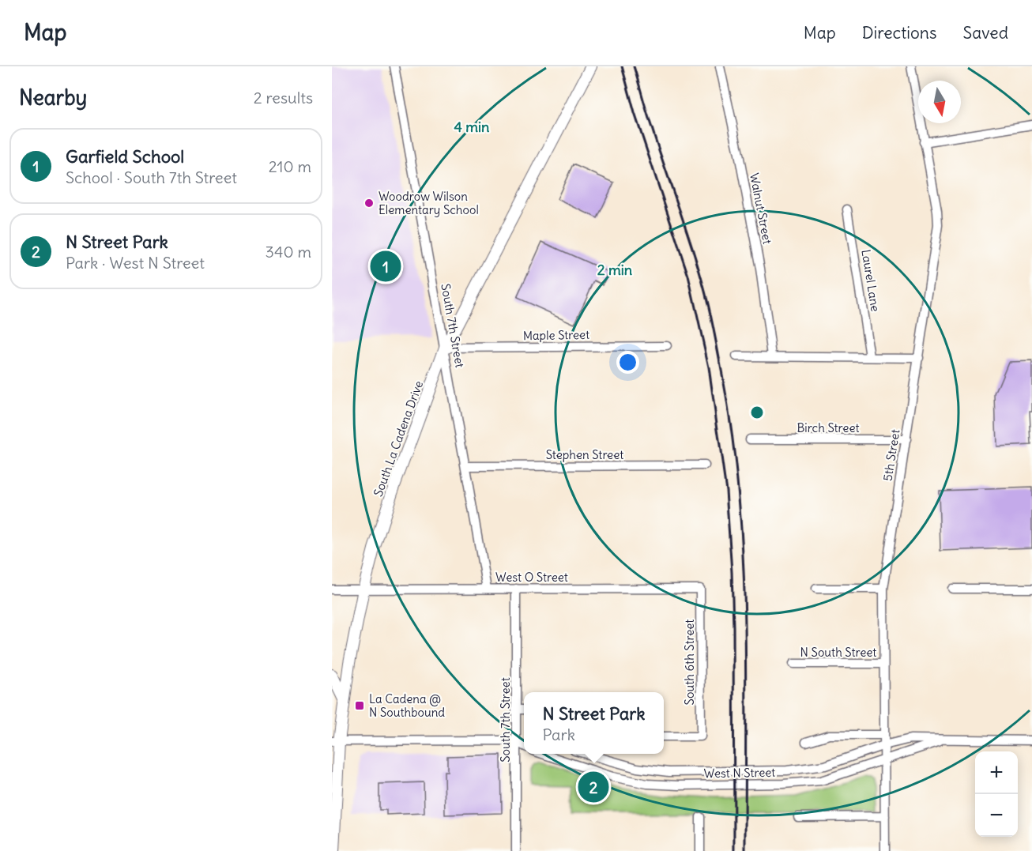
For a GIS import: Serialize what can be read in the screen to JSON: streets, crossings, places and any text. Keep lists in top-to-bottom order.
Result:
{
  "streets": {
    "main road": ["South La Cadena Drive"],
    "street": [
      "Walnut Street",
      "Laurel Lane",
      "South 7th Street",
      "Maple Street",
      "Birch Street",
      "Stephen Street",
      "5th Street",
      "West O Street",
      "N South Street",
      "South 6th Street",
      "West N Street"
    ]
  },
  "crossings": [
    ["South 7th Street", "Maple Street"],
    ["South 7th Street", "South La Cadena Drive"],
    ["South 7th Street", "Stephen Street"],
    ["South 7th Street", "West O Street"],
    ["Maple Street", "South La Cadena Drive"],
    ["Birch Street", "5th Street"],
    ["South La Cadena Drive", "West O Street"],
    ["5th Street", "N South Street"],
    ["5th Street", "West N Street"],
    ["West O Street", "South 6th Street"]
  ],
  "places": {
    "other": ["Woodrow Wilson Elementary School"],
    "transit": ["La Cadena @ N Southbound"]
  },
  "north": "bottom",
  "page": {
    "header": "Map",
    "nav": ["Map", "Directions", "Saved"],
    "heading": ["Nearby", "2 results"],
    "list": [
      {
        "mark": "1",
        "name": "Garfield School",
        "note": "School · South 7th Street",
        "value": "210 m"
      },
      {
        "mark": "2",
        "name": "N Street Park",
        "note": "Park · West N Street",
        "value": "340 m"
      }
    ],
    "pins": ["1", "2"],
    "popup": ["N Street Park", "Park"],
    "map_buttons": ["+", "−"]
  },
  "rings": ["4 min", "2 min"]
}
